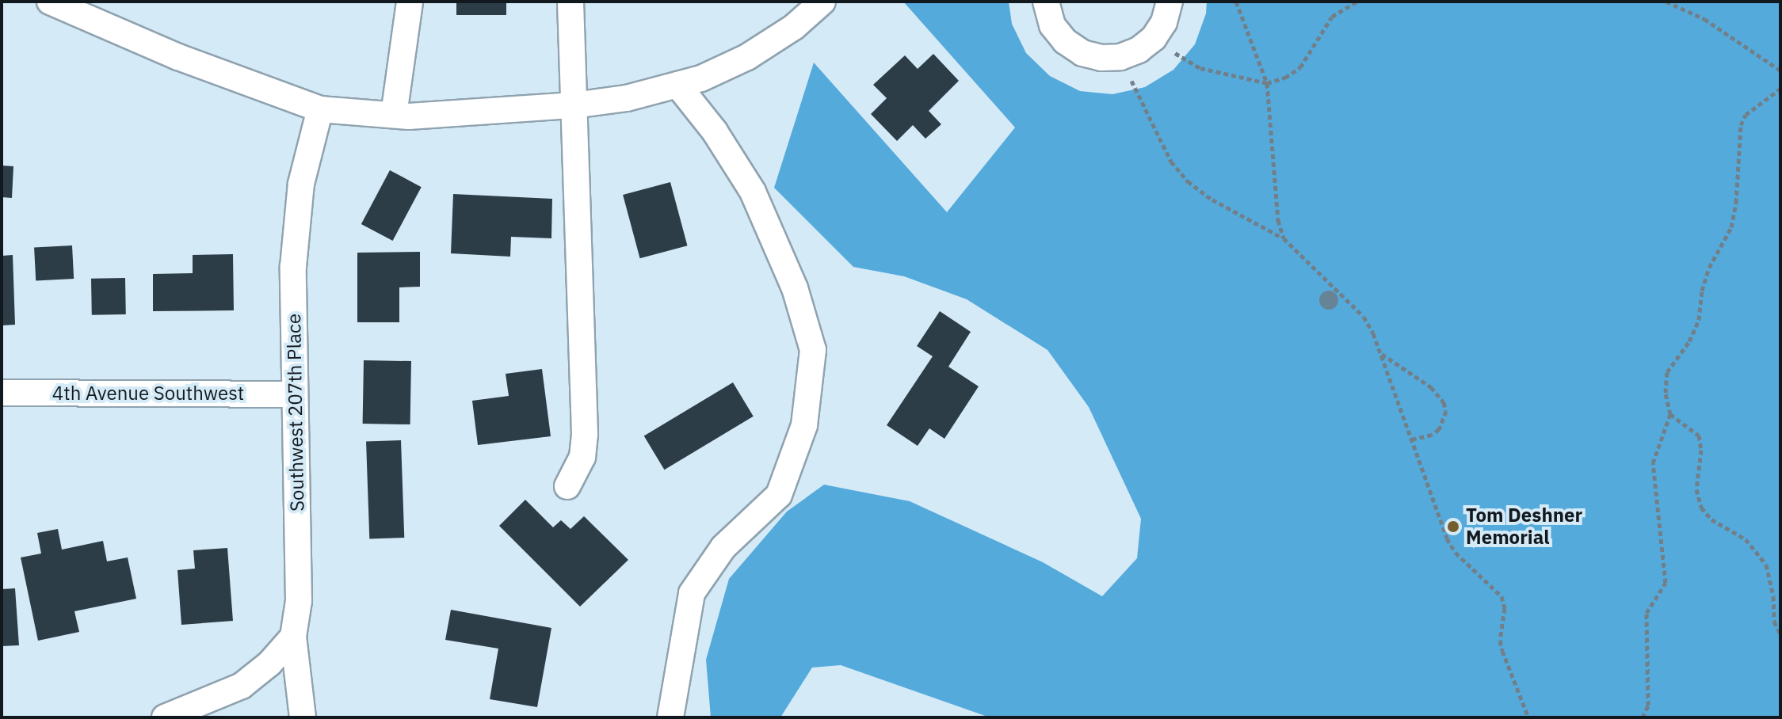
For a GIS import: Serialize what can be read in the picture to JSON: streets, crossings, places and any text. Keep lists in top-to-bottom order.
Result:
{
  "streets": {
    "street": ["4th Avenue Southwest", "Southwest 207th Place"]
  },
  "crossings": [
    ["4th Avenue Southwest", "Southwest 207th Place"]
  ],
  "places": ["Tom Deshner Memorial"]
}
